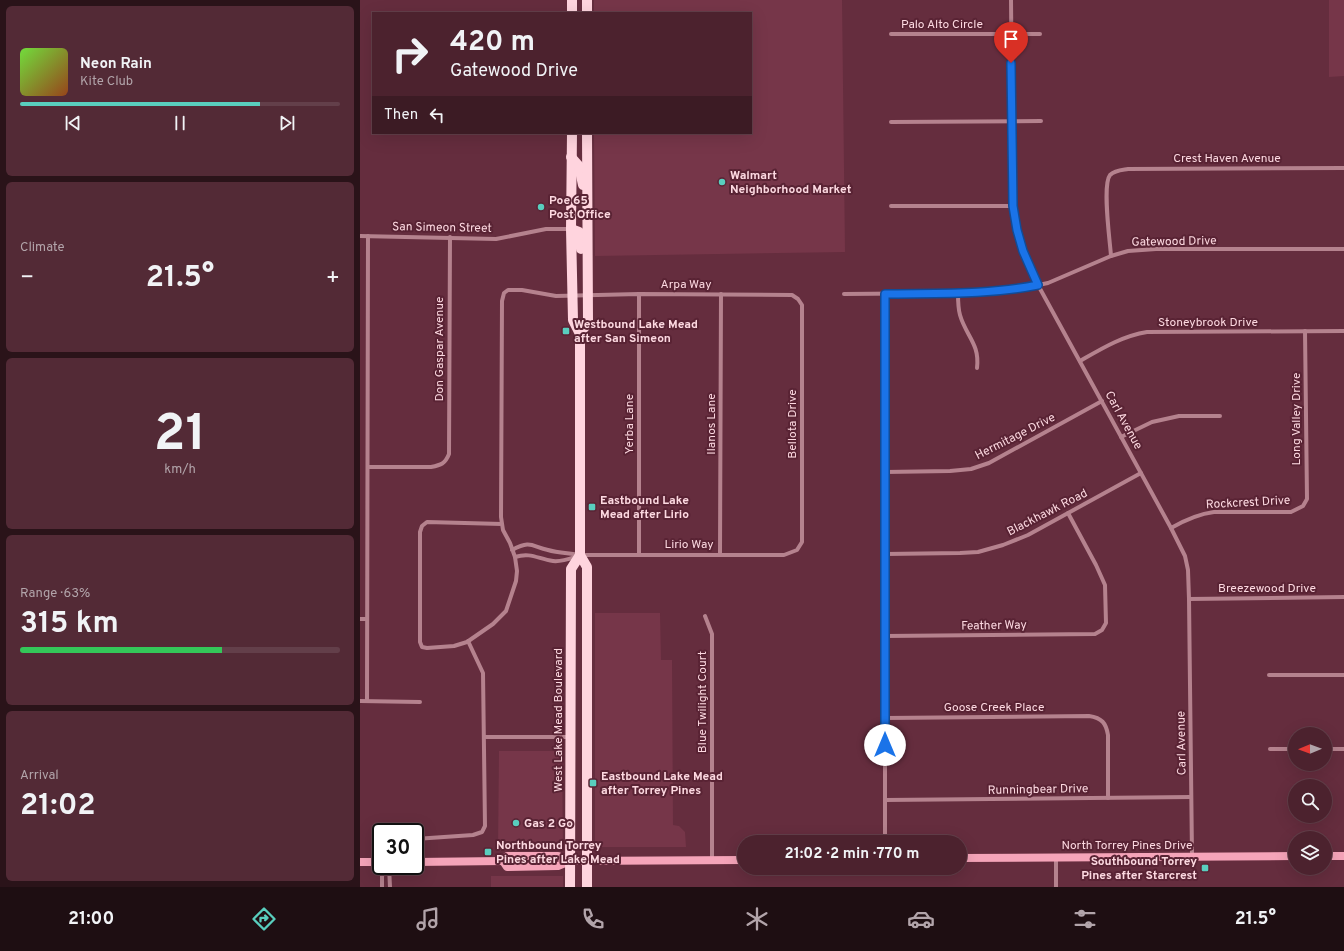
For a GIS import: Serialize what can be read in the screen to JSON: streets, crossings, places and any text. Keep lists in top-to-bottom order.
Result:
{
  "streets": {
    "main road": ["West Lake Mead Boulevard", "North Torrey Pines Drive"],
    "street": [
      "Palo Alto Circle",
      "Crest Haven Avenue",
      "San Simeon Street",
      "Gatewood Drive",
      "Arpa Way",
      "Stoneybrook Drive",
      "Don Gaspar Avenue",
      "Long Valley Drive",
      "Carl Avenue",
      "Yerba Lane",
      "Ilanos Lane",
      "Bellota Drive",
      "Hermitage Drive",
      "Rockcrest Drive",
      "Blackhawk Road",
      "Lirio Way",
      "Breezewood Drive",
      "Feather Way",
      "Blue Twilight Court",
      "Goose Creek Place",
      "Runningbear Drive"
    ]
  },
  "crossings": [
    ["Palo Alto Circle", "Carl Avenue"],
    ["Crest Haven Avenue", "Gatewood Drive"],
    ["San Simeon Street", "Don Gaspar Avenue"],
    ["San Simeon Street", "West Lake Mead Boulevard"],
    ["Gatewood Drive", "Carl Avenue"],
    ["Arpa Way", "Yerba Lane"],
    ["Arpa Way", "Ilanos Lane"],
    ["Arpa Way", "Bellota Drive"],
    ["Arpa Way", "West Lake Mead Boulevard"],
    ["Stoneybrook Drive", "Long Valley Drive"],
    ["Stoneybrook Drive", "Carl Avenue"],
    ["Long Valley Drive", "Rockcrest Drive"],
    ["Carl Avenue", "Hermitage Drive"],
    ["Carl Avenue", "Rockcrest Drive"],
    ["Carl Avenue", "Blackhawk Road"],
    ["Carl Avenue", "Breezewood Drive"],
    ["Carl Avenue", "Runningbear Drive"],
    ["Carl Avenue", "North Torrey Pines Drive"],
    ["Yerba Lane", "Lirio Way"],
    ["Ilanos Lane", "Lirio Way"],
    ["Bellota Drive", "Lirio Way"],
    ["Blackhawk Road", "Feather Way"],
    ["Lirio Way", "West Lake Mead Boulevard"],
    ["Goose Creek Place", "Runningbear Drive"]
  ],
  "places": {
    "other": ["Walmart Neighborhood Market", "Poe 65 Post Office", "Gas 2 Go"],
    "transit": [
      "Westbound Lake Mead after San Simeon",
      "Eastbound Lake Mead after Lirio",
      "Eastbound Lake Mead after Torrey Pines",
      "Northbound Torrey Pines after Lake Mead",
      "Southbound Torrey Pines after Starcrest"
    ]
  },
  "north": "left",
  "page": {
    "turn": ["420 m", "Gatewood Drive"],
    "song": ["Neon Rain", "Kite Club"],
    "then": "Then",
    "tile": [
      "Climate",
      ["21", "km/h"],
      ["Range · 63%", "315 km"],
      ["Arrival", "21:02"]
    ],
    "heat": ["−", "21.5°", "+"],
    "limit": "30",
    "trip": "21:02 · 2 min · 770 m",
    "tabs": ["21:00", "21.5°"]
  }
}
